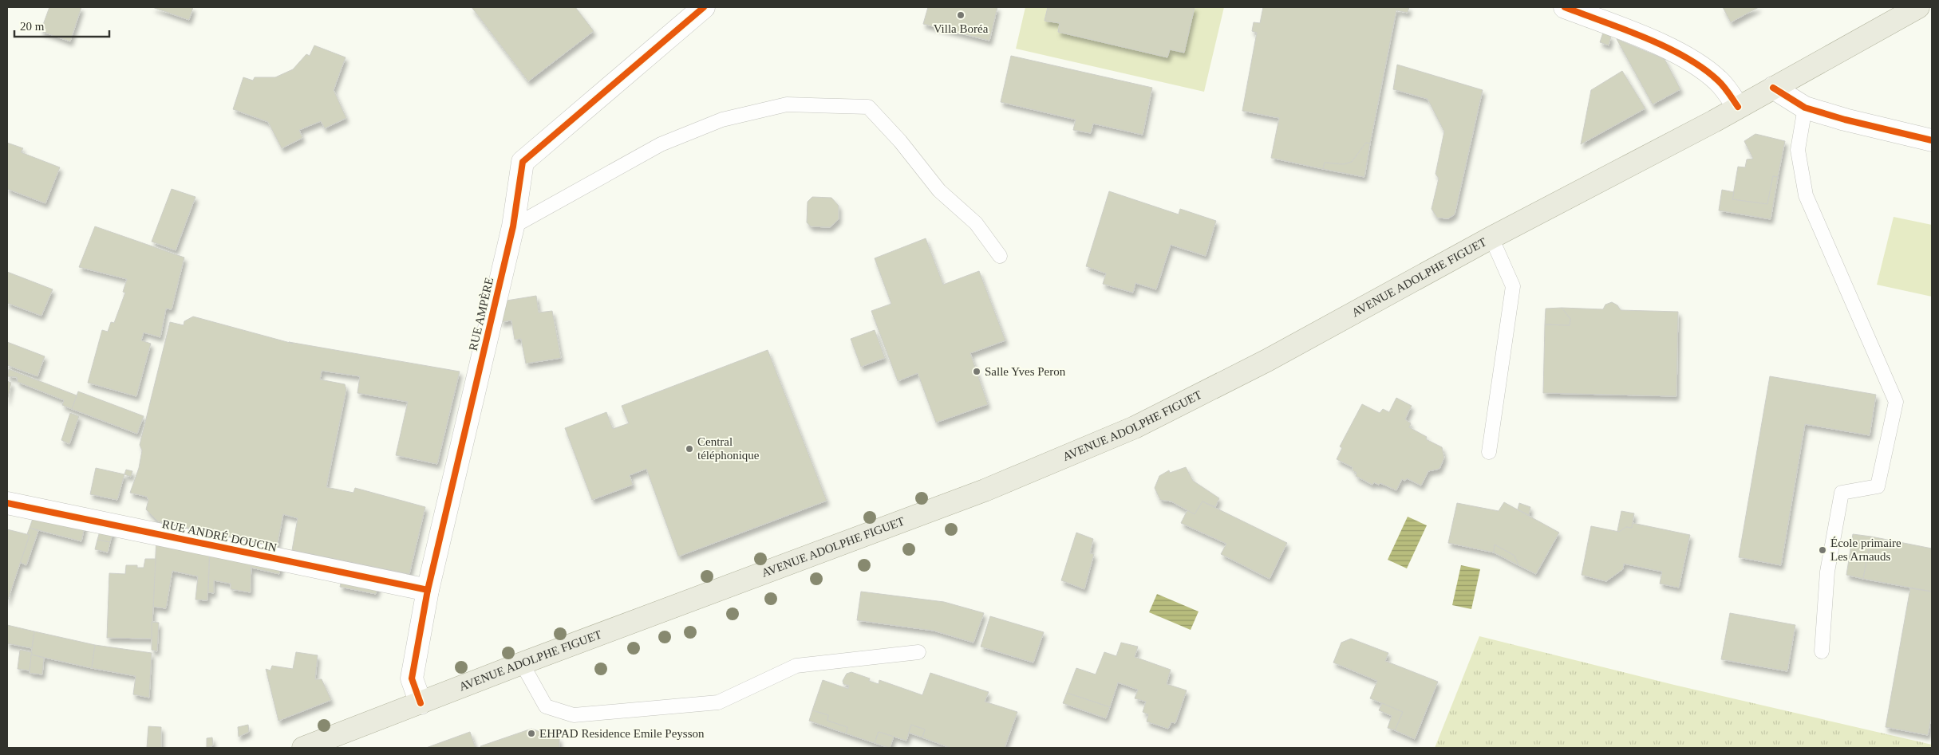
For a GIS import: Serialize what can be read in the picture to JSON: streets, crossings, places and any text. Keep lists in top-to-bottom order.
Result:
{
  "streets": {
    "main road": ["AVENUE ADOLPHE FIGUET"],
    "street": ["RUE AMPÈRE", "RUE ANDRÉ DOUCIN"]
  },
  "crossings": [
    ["AVENUE ADOLPHE FIGUET", "RUE AMPÈRE"],
    ["RUE AMPÈRE", "RUE ANDRÉ DOUCIN"]
  ],
  "places": [
    "Villa Boréa",
    "Salle Yves Peron",
    "Central téléphonique",
    "École primaire Les Arnauds",
    "EHPAD Residence Emile Peysson"
  ],
  "scale_bar": "20 m"
}
